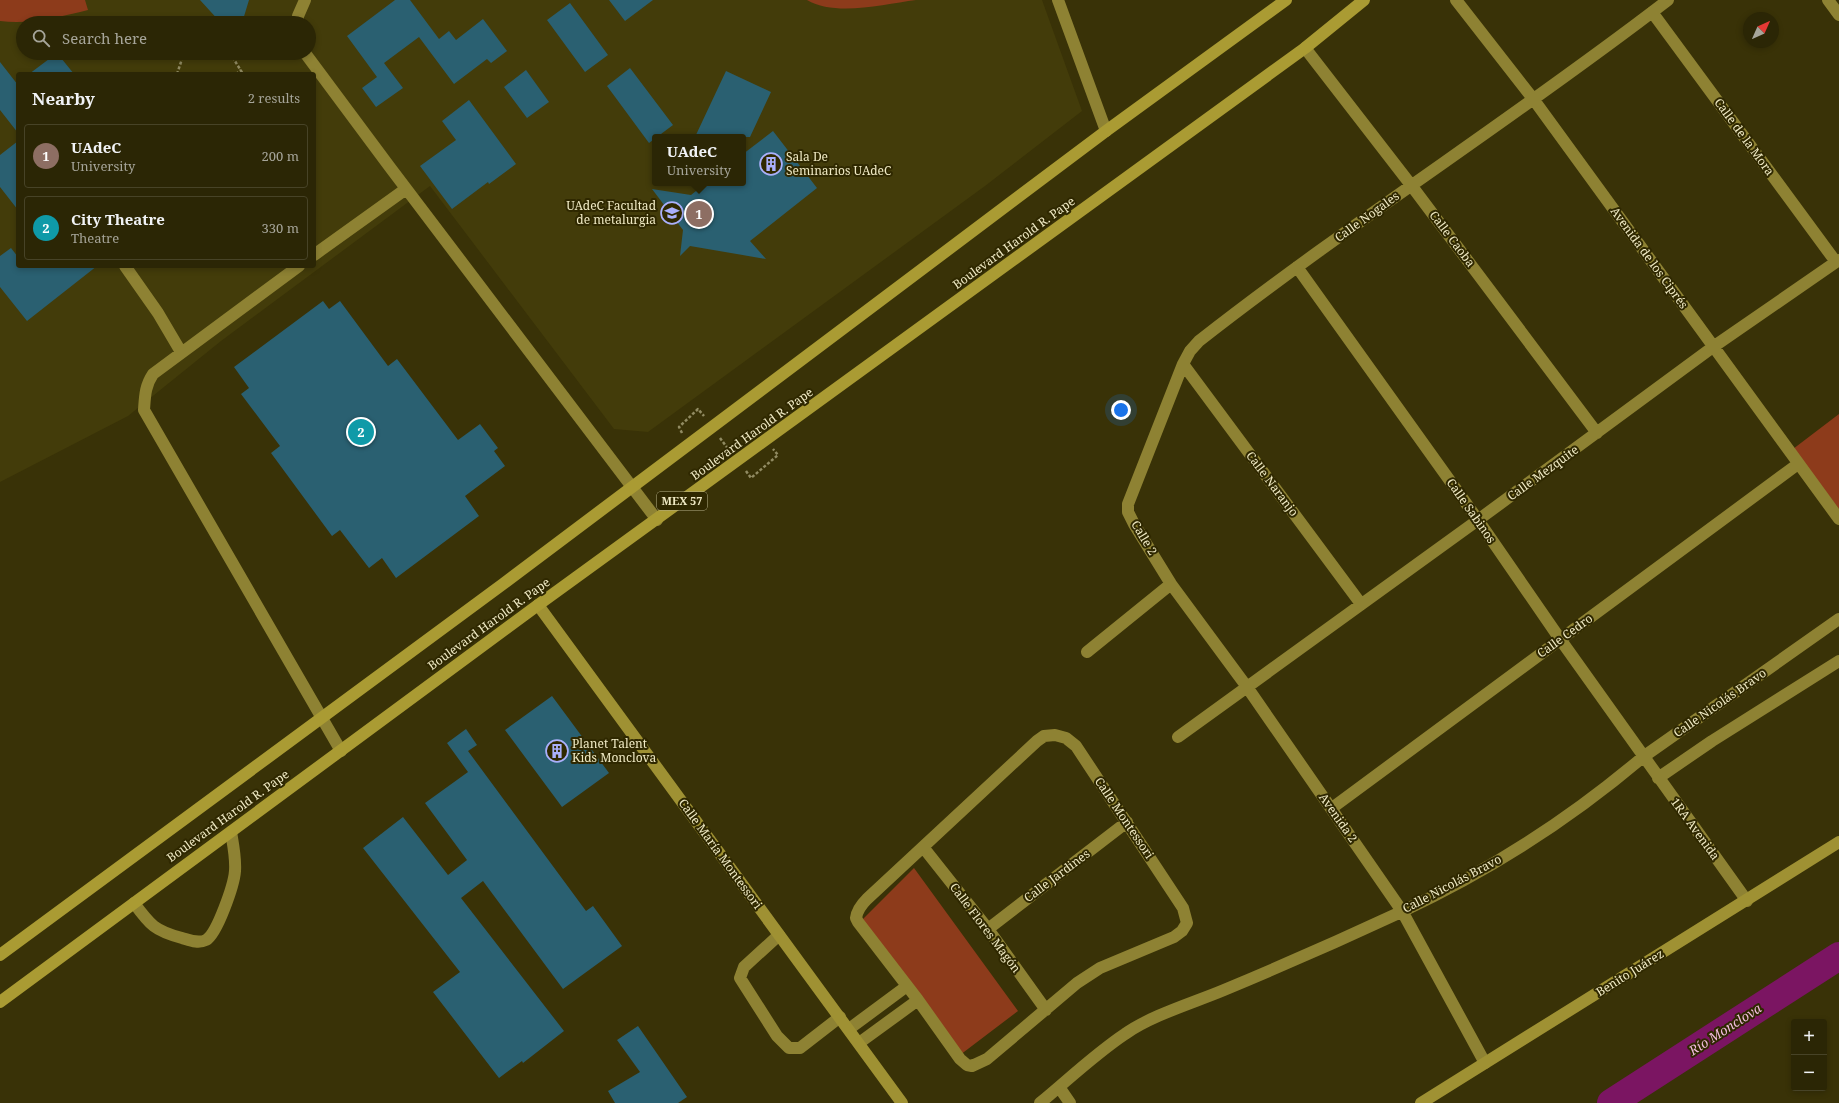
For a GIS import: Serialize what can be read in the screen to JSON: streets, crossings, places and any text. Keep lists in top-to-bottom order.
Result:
{
  "streets": {
    "highway": ["Boulevard Harold R. Pape", "MEX 57"],
    "main road": ["Calle María Montessori", "Benito Juárez"],
    "street": [
      "Calle de la Mora",
      "Calle Nogales",
      "Calle Caoba",
      "Avenida de los Ciprés",
      "Calle Mezquite",
      "Calle Naranjo",
      "Calle Sabinos",
      "Calle 2",
      "Calle Cedro",
      "Calle Nicolás Bravo",
      "Calle Montessori",
      "Avenida 2",
      "1RA Avenida",
      "Calle Jardines",
      "Calle Flores Magón"
    ]
  },
  "crossings": [
    ["Calle de la Mora", "Calle Nogales"],
    ["Calle de la Mora", "Calle Mezquite"],
    ["Calle Nogales", "Calle Caoba"],
    ["Calle Nogales", "Avenida de los Ciprés"],
    ["Calle Nogales", "Calle Naranjo"],
    ["Calle Nogales", "Calle Sabinos"],
    ["Calle Nogales", "Calle 2"],
    ["Calle Caoba", "Boulevard Harold R. Pape"],
    ["Calle Caoba", "Calle Mezquite"],
    ["Boulevard Harold R. Pape", "Calle María Montessori"],
    ["Avenida de los Ciprés", "Calle Mezquite"],
    ["Avenida de los Ciprés", "Calle Cedro"],
    ["Calle Mezquite", "Calle Naranjo"],
    ["Calle Mezquite", "Calle Sabinos"],
    ["Calle Mezquite", "Avenida 2"],
    ["Calle Sabinos", "Calle Cedro"],
    ["Calle Sabinos", "Calle Nicolás Bravo"],
    ["Calle Sabinos", "1RA Avenida"],
    ["Calle 2", "Avenida 2"],
    ["Calle Cedro", "Avenida 2"],
    ["Calle Nicolás Bravo", "Avenida 2"],
    ["Calle Nicolás Bravo", "1RA Avenida"],
    ["Calle Montessori", "Calle Jardines"],
    ["Calle Montessori", "Calle Flores Magón"],
    ["Avenida 2", "Benito Juárez"],
    ["1RA Avenida", "Benito Juárez"],
    ["Calle Jardines", "Calle Flores Magón"]
  ],
  "water": ["Río Monclova"],
  "places": {
    "building": ["Sala De Seminarios UAdeC", "Planet Talent Kids Monclova"],
    "school or university": ["UAdeC Facultad de metalurgia"]
  },
  "north": "top right",
  "page": {
    "search": "Search here",
    "heading": ["Nearby", "2 results"],
    "list": [
      {
        "mark": "1",
        "name": "UAdeC",
        "note": "University",
        "value": "200 m"
      },
      {
        "mark": "2",
        "name": "City Theatre",
        "note": "Theatre",
        "value": "330 m"
      }
    ],
    "popup": ["UAdeC", "University"],
    "pins": ["1", "2"],
    "map_buttons": ["+", "−"]
  }
}
